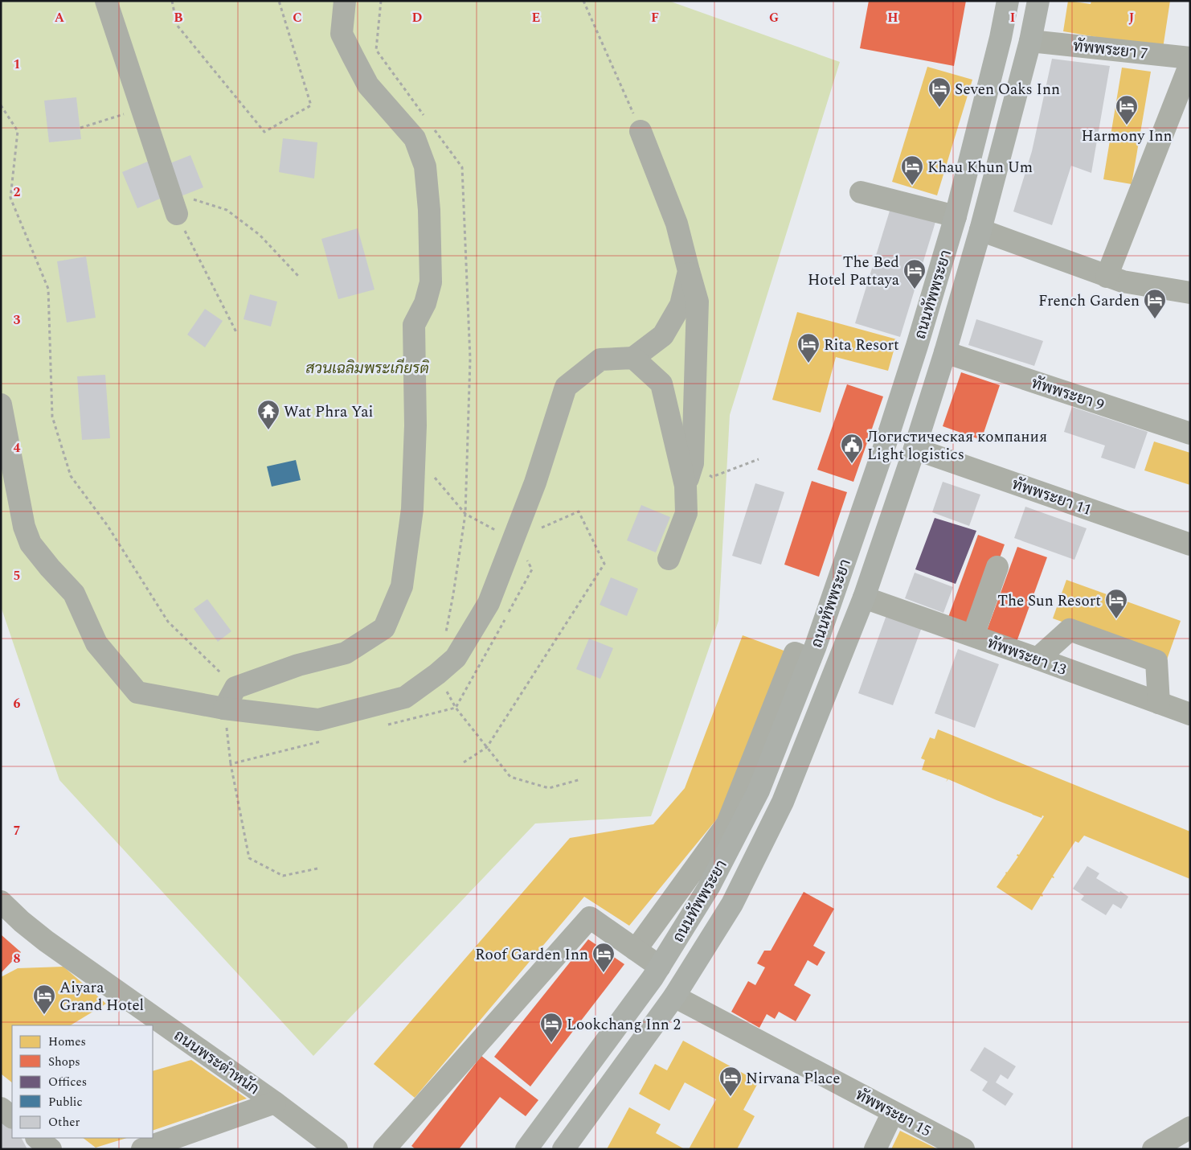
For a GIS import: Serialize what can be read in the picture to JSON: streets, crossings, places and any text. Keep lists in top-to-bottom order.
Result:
{
  "streets": {
    "main road": ["ถนนทัพพระยา"],
    "street": [
      "ทัพพระยา 7",
      "ทัพพระยา 9",
      "ทัพพระยา 11",
      "ทัพพระยา 13",
      "ถนนพระตำหนัก",
      "ทัพพระยา 15"
    ]
  },
  "crossings": [
    ["ทัพพระยา 7", "ถนนทัพพระยา"],
    ["ถนนทัพพระยา", "ทัพพระยา 9"],
    ["ถนนทัพพระยา", "ทัพพระยา 11"],
    ["ถนนทัพพระยา", "ทัพพระยา 13"],
    ["ถนนทัพพระยา", "ทัพพระยา 15"]
  ],
  "parks": ["สวนเฉลิมพระเกียรติ"],
  "places": {
    "hotel": [
      "Seven Oaks Inn",
      "Harmony Inn",
      "Khau Khun Um",
      "The Bed Hotel Pattaya",
      "French Garden",
      "Rita Resort",
      "The Sun Resort",
      "Roof Garden Inn",
      "Aiyara Grand Hotel",
      "Lookchang Inn 2",
      "Nirvana Place"
    ],
    "temple": ["Wat Phra Yai"],
    "public building": ["Логистическая компания Light logistics"]
  },
  "legend": [
    "Homes",
    "Shops",
    "Offices",
    "Public",
    "Other"
  ],
  "grid": {
    "columns": [
      "A",
      "B",
      "C",
      "D",
      "E",
      "F",
      "G",
      "H",
      "I",
      "J"
    ],
    "rows": [
      "1",
      "2",
      "3",
      "4",
      "5",
      "6",
      "7",
      "8"
    ]
  }
}
